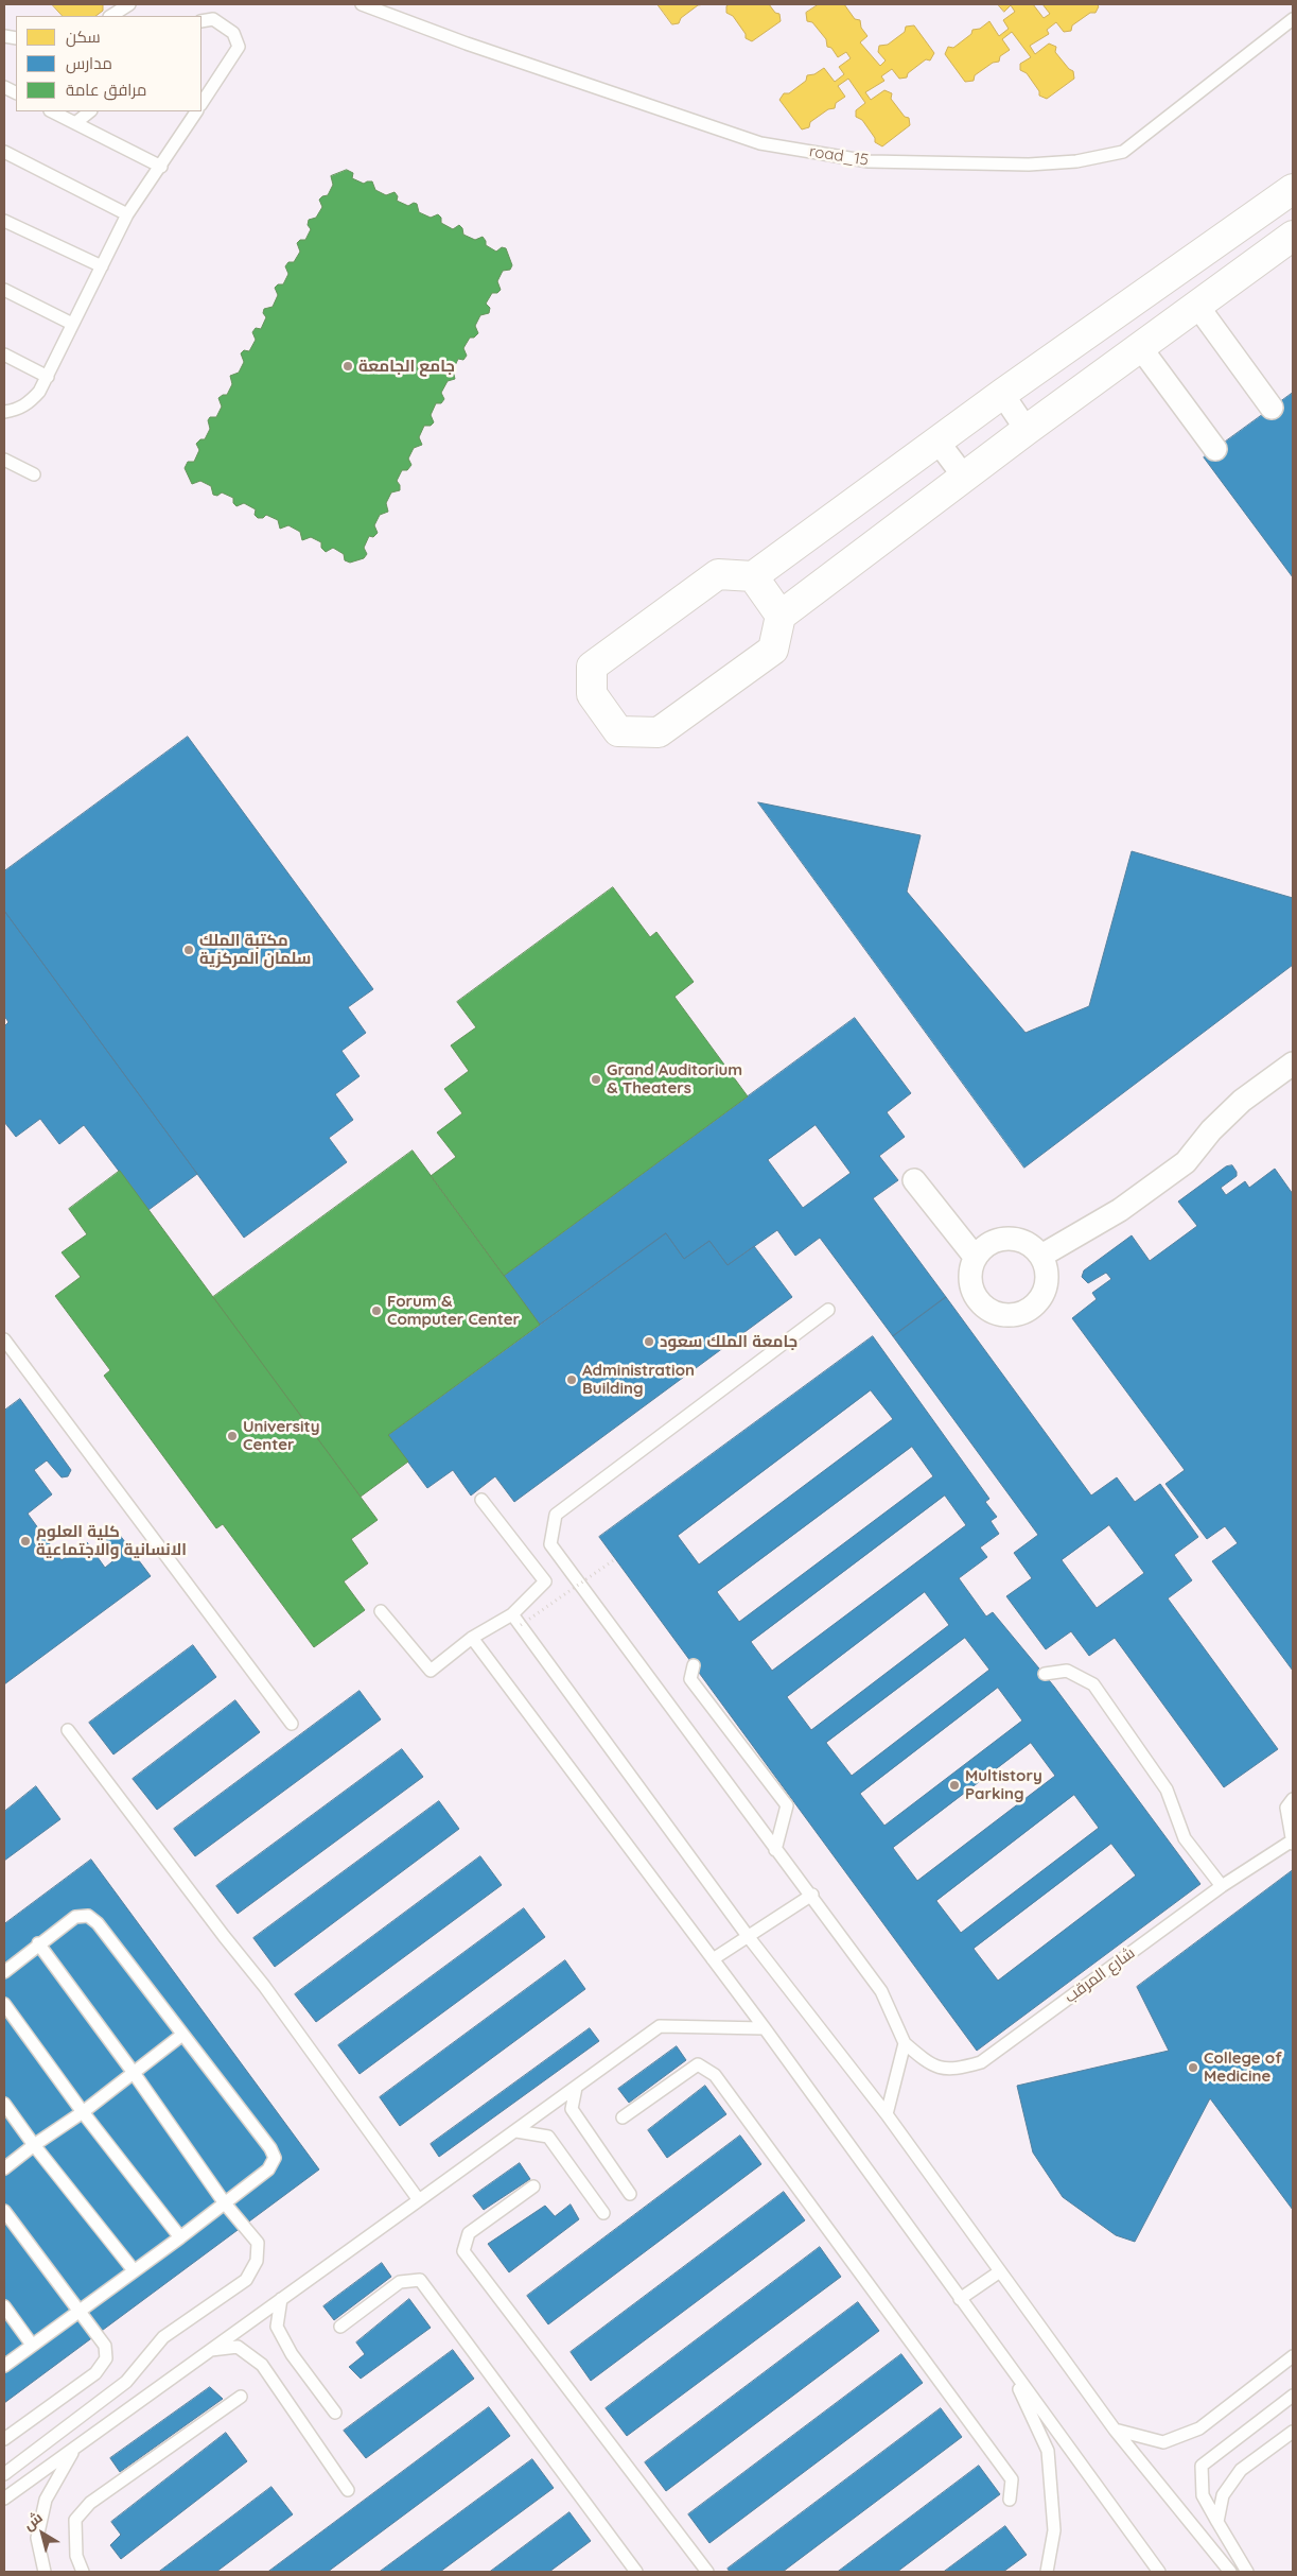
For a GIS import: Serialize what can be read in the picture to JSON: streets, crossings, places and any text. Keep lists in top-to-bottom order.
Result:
{
  "streets": {
    "lane": ["road_15", "شارع المرقب"]
  },
  "places": [
    "جامع الجامعة",
    "مكتبة الملك سلمان المركزية",
    "Grand Auditorium & Theaters",
    "Forum & Computer Center",
    "جامعة الملك سعود",
    "Administration Building",
    "University Center",
    "كلية العلوم الانسانية والاجتماعية",
    "Multistory Parking",
    "College of Medicine"
  ],
  "legend": ["سكن", "مدارس", "مرافق عامة"],
  "north": "top left"
}
